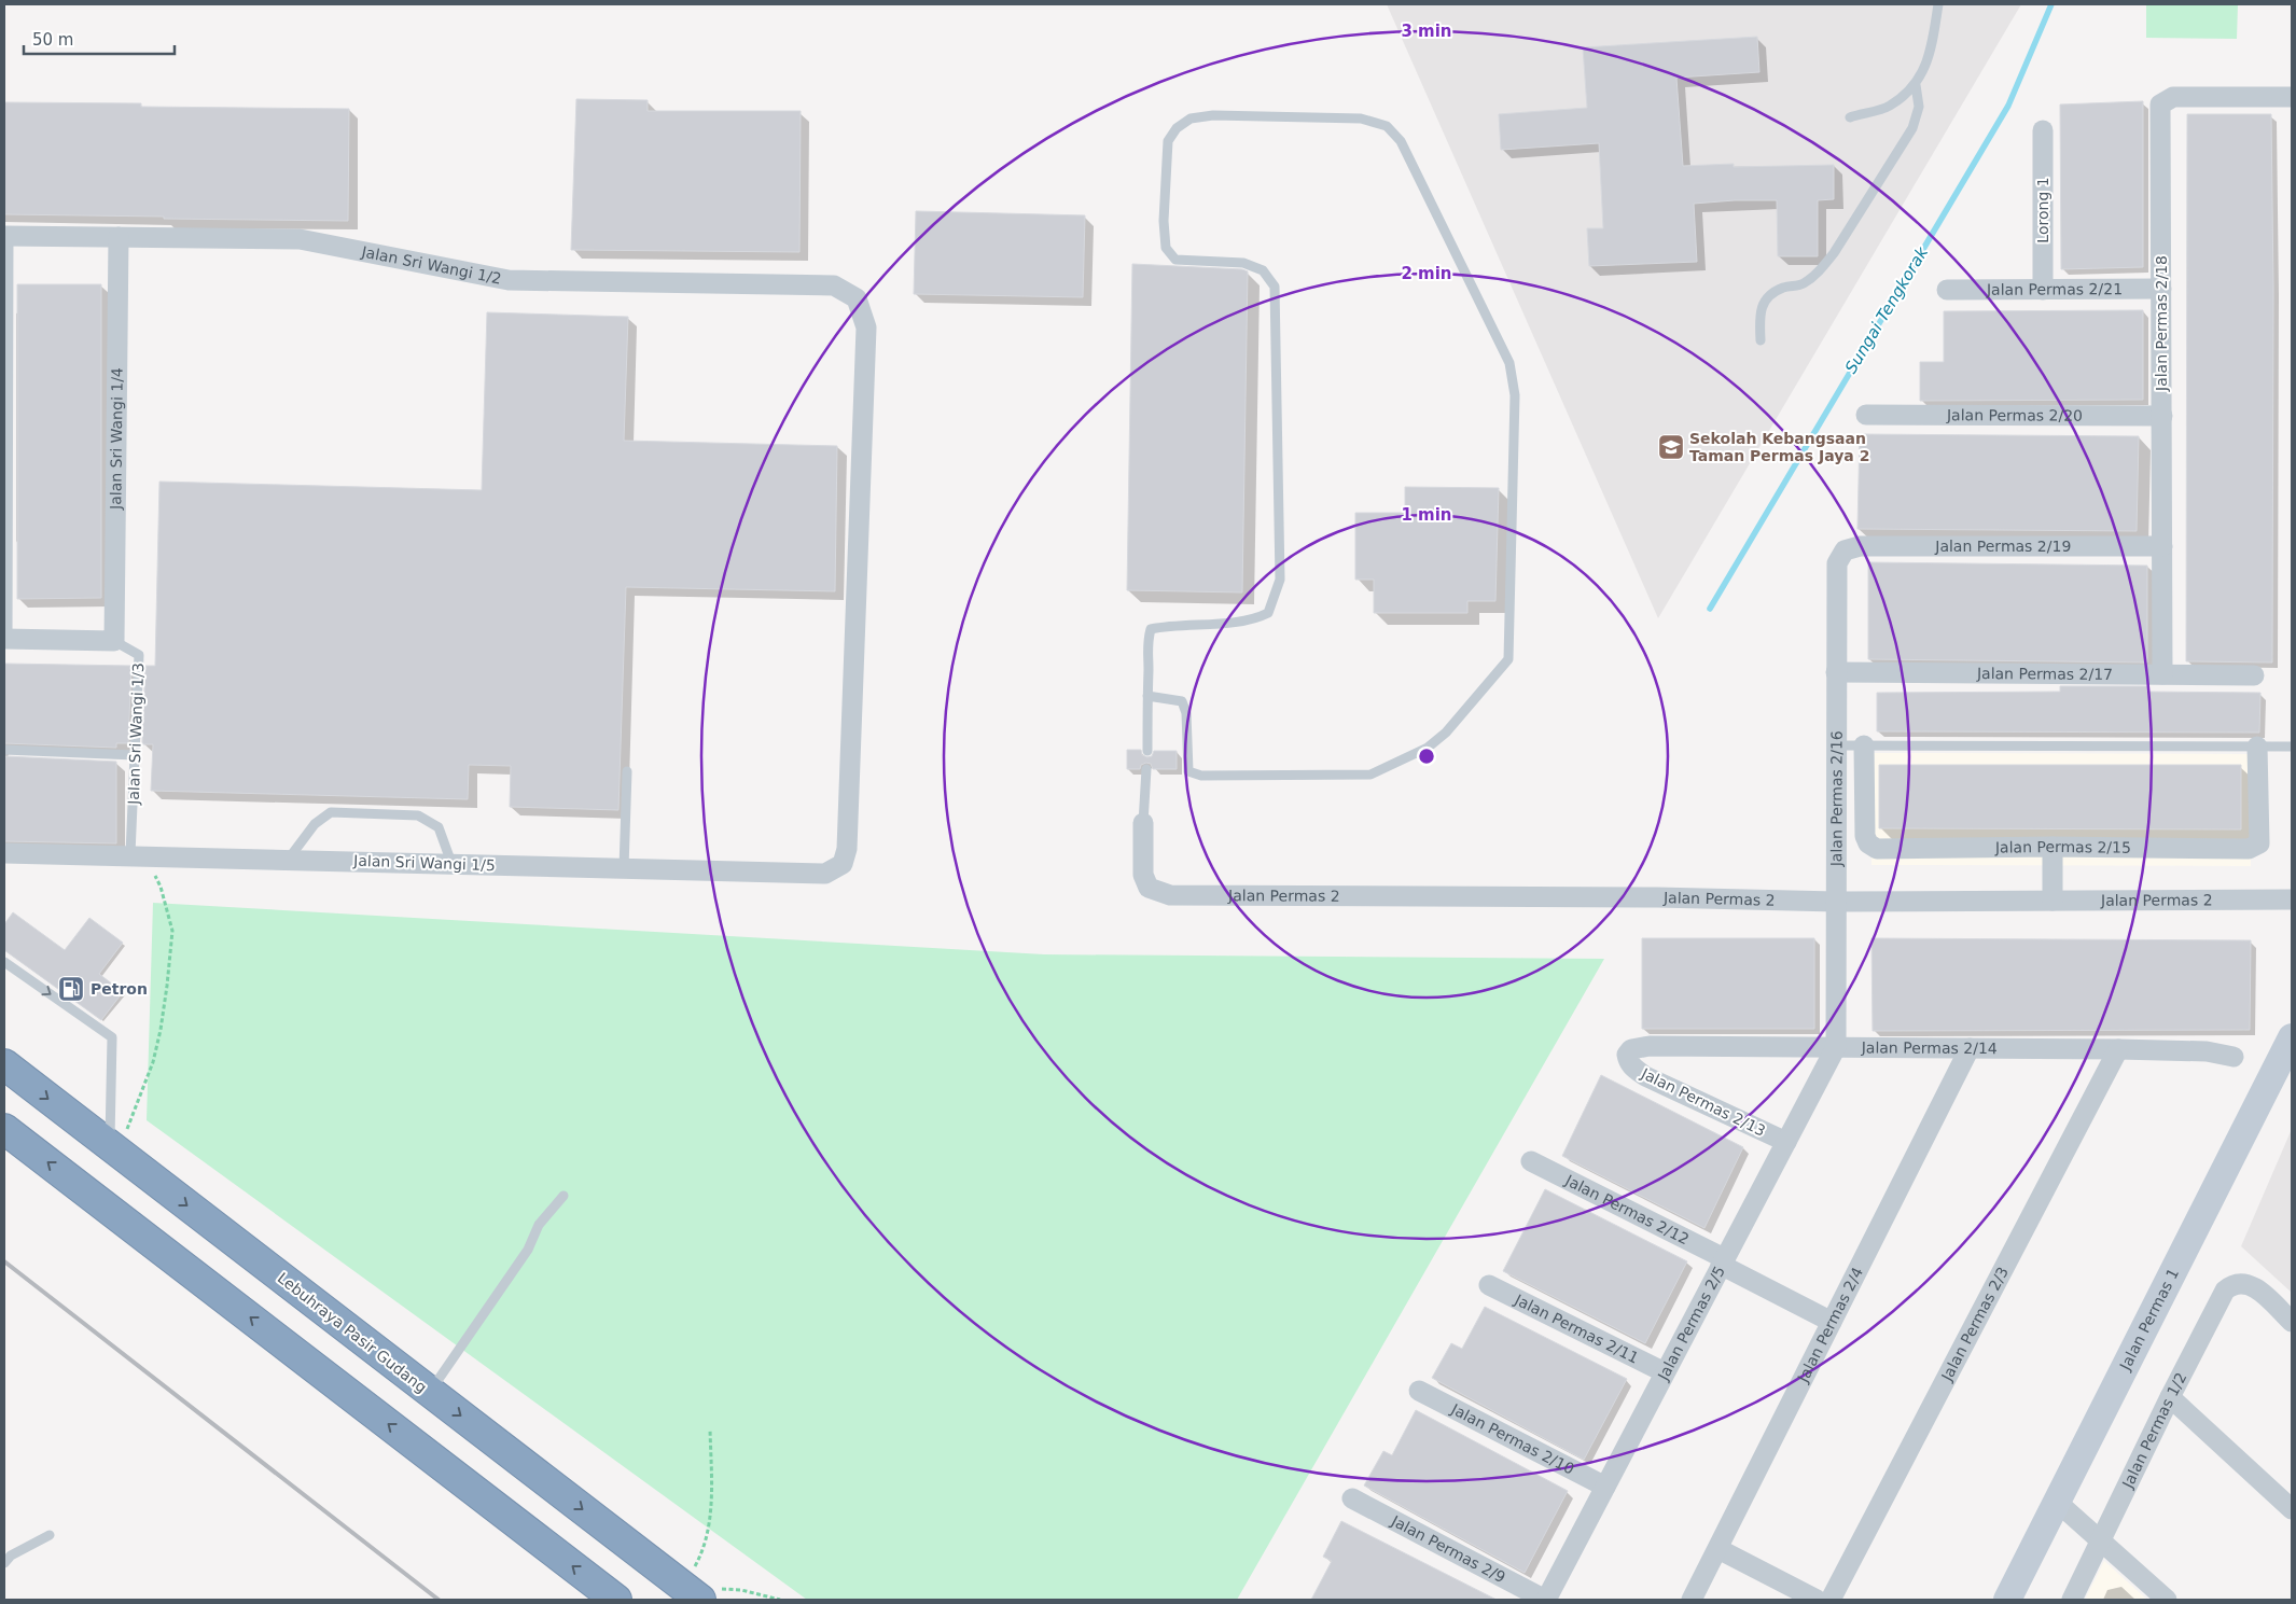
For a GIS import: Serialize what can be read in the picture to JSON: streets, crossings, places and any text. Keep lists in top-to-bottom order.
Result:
{
  "streets": {
    "highway": ["Lebuhraya Pasir Gudang"],
    "street": [
      "Lorong 1",
      "Jalan Sri Wangi 1/2",
      "Jalan Permas 2/21",
      "Jalan Permas 2/18",
      "Jalan Permas 2/20",
      "Jalan Sri Wangi 1/4",
      "Jalan Permas 2/19",
      "Jalan Permas 2/17",
      "Jalan Sri Wangi 1/3",
      "Jalan Permas 2/16",
      "Jalan Permas 2/15",
      "Jalan Sri Wangi 1/5",
      "Jalan Permas 2",
      "Jalan Permas 2/14",
      "Jalan Permas 2/13",
      "Jalan Permas 2/12",
      "Jalan Permas 1",
      "Jalan Permas 2/5",
      "Jalan Permas 2/4",
      "Jalan Permas 2/3",
      "Jalan Permas 2/11",
      "Jalan Permas 1/2",
      "Jalan Permas 2/10",
      "Jalan Permas 2/9"
    ]
  },
  "crossings": [
    ["Lorong 1", "Jalan Permas 2/21"],
    ["Jalan Sri Wangi 1/2", "Jalan Sri Wangi 1/4"],
    ["Jalan Sri Wangi 1/2", "Jalan Sri Wangi 1/5"],
    ["Jalan Permas 2/21", "Jalan Permas 2/18"],
    ["Jalan Permas 2/18", "Jalan Permas 2/20"],
    ["Jalan Permas 2/18", "Jalan Permas 2/19"],
    ["Jalan Permas 2/18", "Jalan Permas 2/17"],
    ["Jalan Sri Wangi 1/4", "Jalan Sri Wangi 1/3"],
    ["Jalan Permas 2/19", "Jalan Permas 2/16"],
    ["Jalan Permas 2/17", "Jalan Permas 2/16"],
    ["Jalan Sri Wangi 1/3", "Jalan Sri Wangi 1/5"],
    ["Jalan Permas 2/16", "Jalan Permas 2"],
    ["Jalan Permas 2/16", "Jalan Permas 2/14"],
    ["Jalan Permas 2/16", "Jalan Permas 2/5"],
    ["Jalan Permas 2/14", "Jalan Permas 2/13"],
    ["Jalan Permas 2/14", "Jalan Permas 2/5"],
    ["Jalan Permas 2/14", "Jalan Permas 2/4"],
    ["Jalan Permas 2/14", "Jalan Permas 2/3"],
    ["Jalan Permas 2/13", "Jalan Permas 2/5"],
    ["Jalan Permas 2/12", "Jalan Permas 2/5"],
    ["Jalan Permas 2/12", "Jalan Permas 2/4"],
    ["Jalan Permas 2/5", "Jalan Permas 2/11"],
    ["Jalan Permas 2/5", "Jalan Permas 2/10"],
    ["Jalan Permas 2/5", "Jalan Permas 2/9"]
  ],
  "water": ["Sungai Tengkorak"],
  "places": {
    "school or university": ["Sekolah Kebangsaan Taman Permas Jaya 2"],
    "fuel station": ["Petron"]
  },
  "scale_bar": "50 m",
  "rings": ["3 min", "2 min", "1 min"]
}
